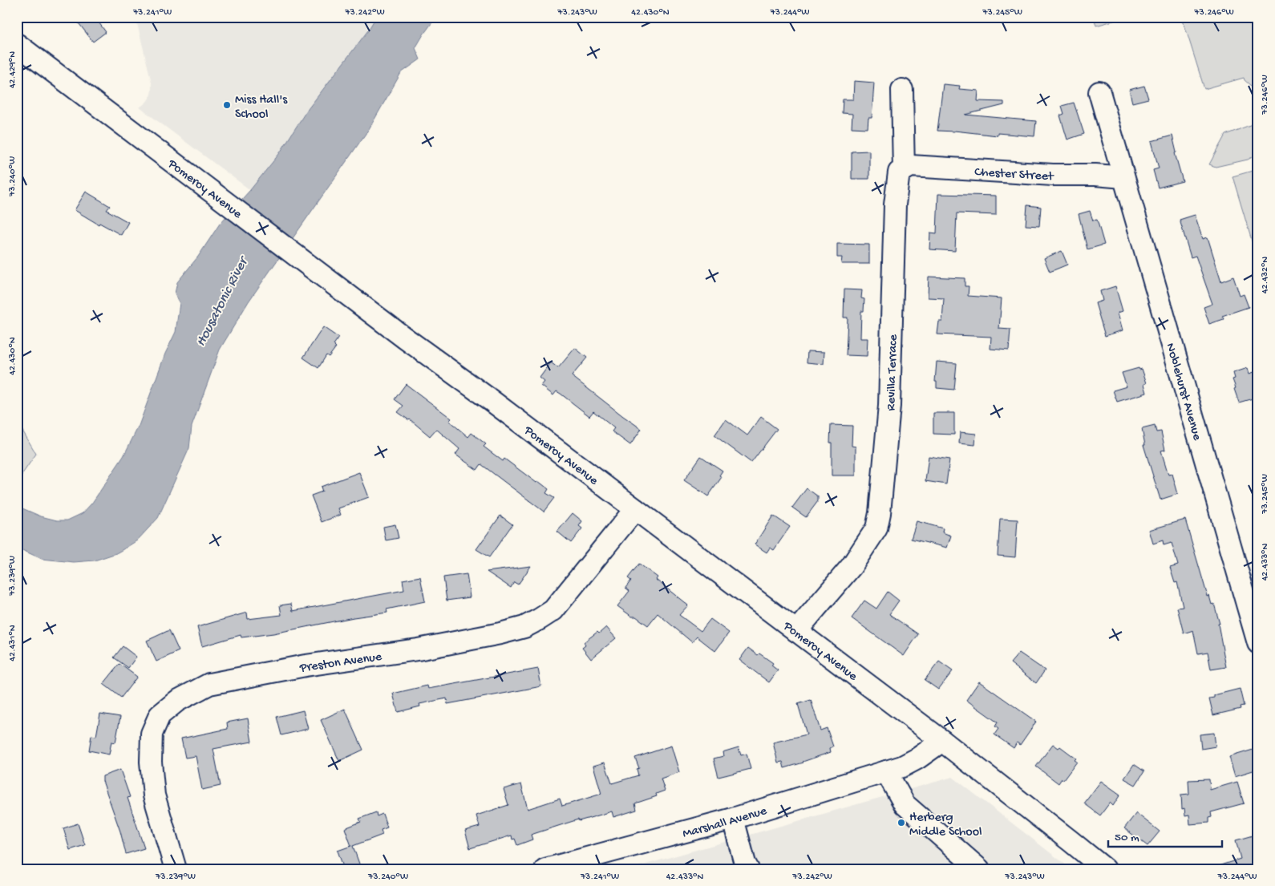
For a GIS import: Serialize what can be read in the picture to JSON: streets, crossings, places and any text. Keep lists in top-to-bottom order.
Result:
{
  "streets": {
    "street": [
      "Chester Street",
      "Pomeroy Avenue",
      "Revilla Terrace",
      "Noblehurst Avenue",
      "Preston Avenue",
      "Marshall Avenue"
    ]
  },
  "crossings": [
    ["Chester Street", "Revilla Terrace"],
    ["Chester Street", "Noblehurst Avenue"],
    ["Pomeroy Avenue", "Revilla Terrace"],
    ["Pomeroy Avenue", "Preston Avenue"],
    ["Pomeroy Avenue", "Marshall Avenue"]
  ],
  "water": ["Housatonic River"],
  "places": ["Miss Hall's School", "Herberg Middle School"],
  "scale_bar": "50 m",
  "coordinates": [
    "73.241°W",
    "73.242°W",
    "73.243°W",
    "42.430°N",
    "73.244°W",
    "73.245°W",
    "73.246°W",
    "42.429°N",
    "73.240°W",
    "42.432°N",
    "42.433°N",
    "73.239°W",
    "42.431°N"
  ]
}
